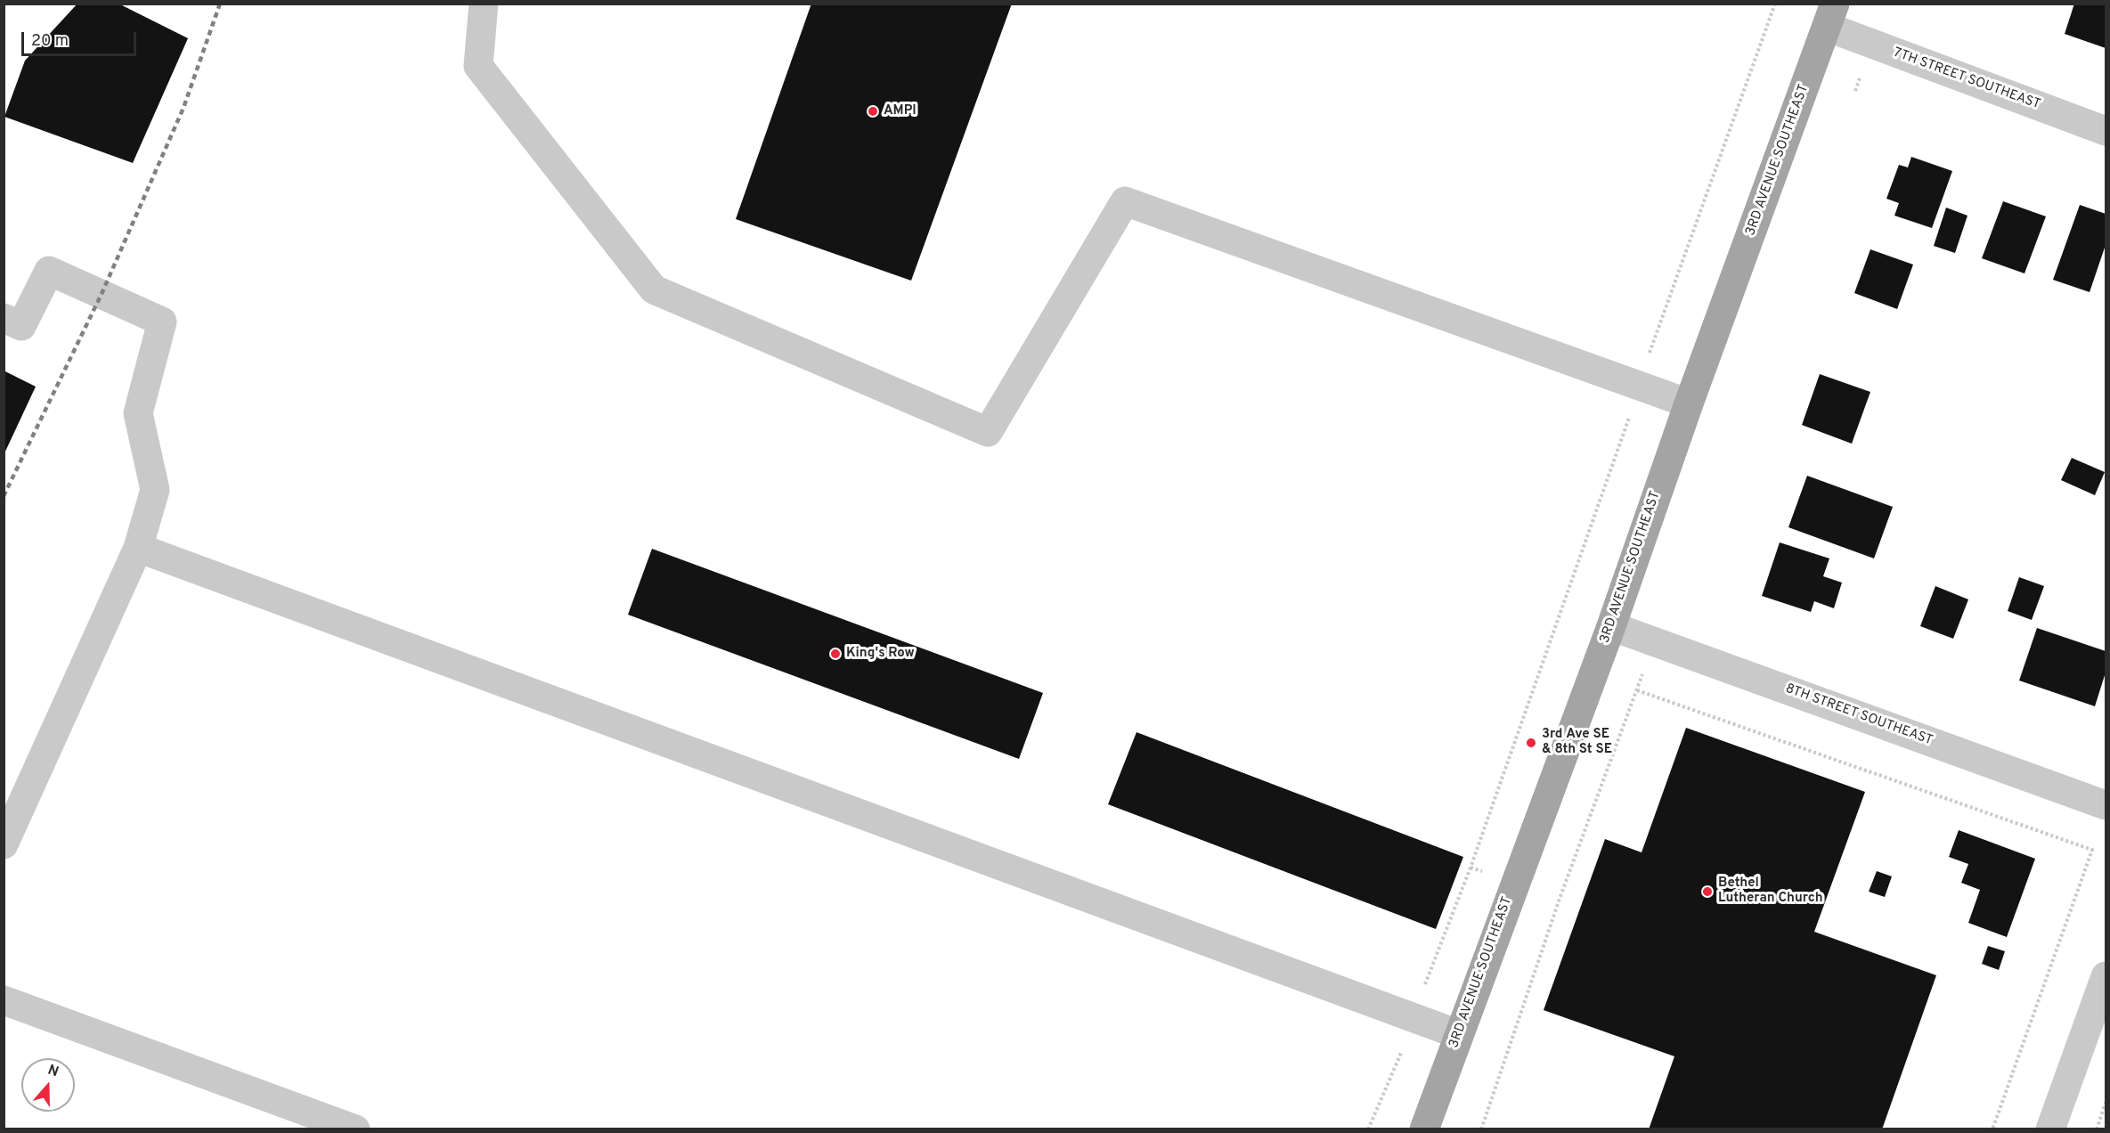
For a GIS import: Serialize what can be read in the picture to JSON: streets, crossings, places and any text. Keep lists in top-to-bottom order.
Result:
{
  "streets": {
    "main road": ["3RD AVENUE SOUTHEAST"],
    "street": ["7TH STREET SOUTHEAST", "8TH STREET SOUTHEAST"]
  },
  "crossings": [
    ["7TH STREET SOUTHEAST", "3RD AVENUE SOUTHEAST"],
    ["3RD AVENUE SOUTHEAST", "8TH STREET SOUTHEAST"]
  ],
  "places": [
    "AMPI",
    "King's Row",
    "3rd Ave SE & 8th St SE",
    "Bethel Lutheran Church"
  ],
  "scale_bar": "20 m",
  "north": "top"
}
